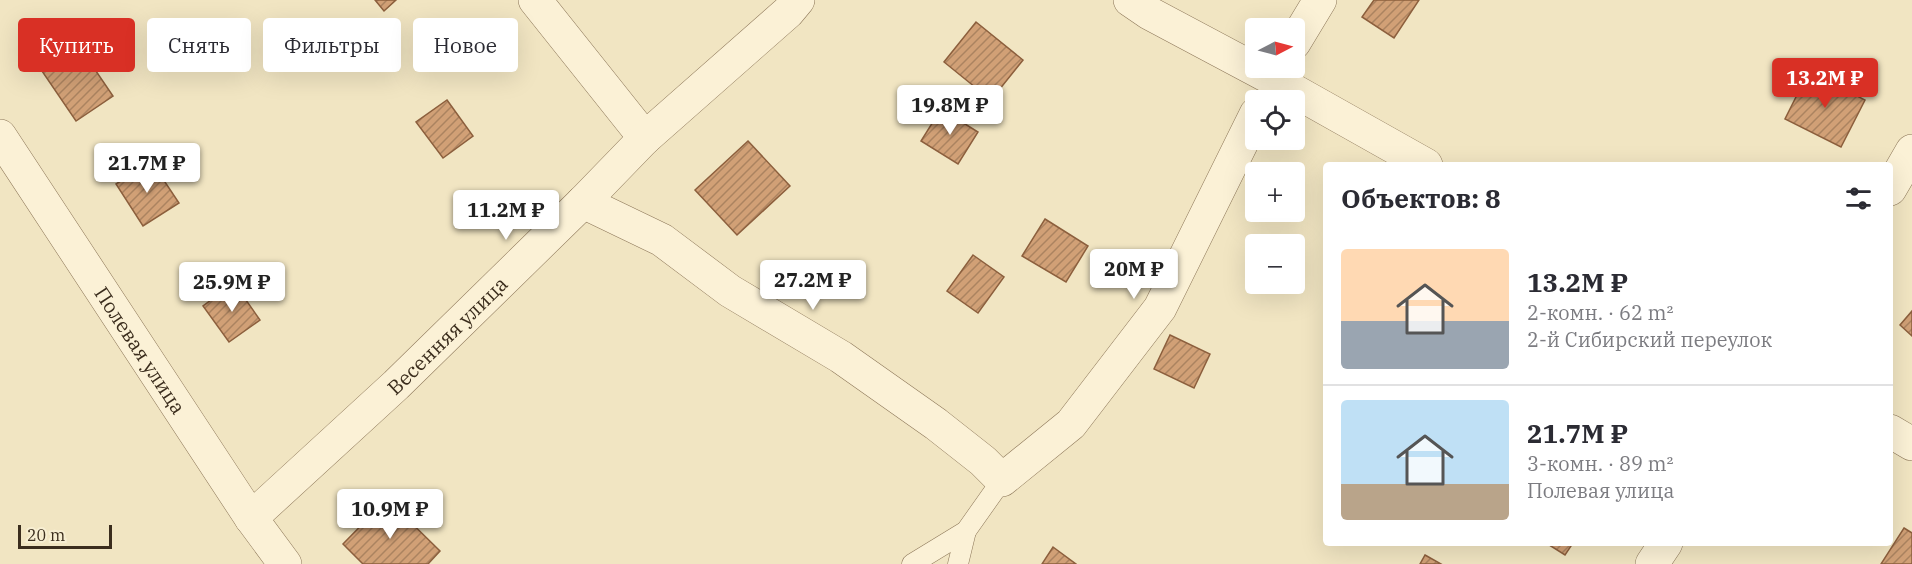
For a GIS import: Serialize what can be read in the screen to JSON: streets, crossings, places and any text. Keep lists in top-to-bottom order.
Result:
{
  "streets": {
    "street": ["Весенняя улица", "Полевая улица"]
  },
  "crossings": [
    ["Весенняя улица", "Полевая улица"]
  ],
  "scale_bar": "20 m",
  "north": "right",
  "page": {
    "map_buttons": ["+", "−"],
    "chip": [
      "Купить",
      "Снять",
      "Фильтры",
      "Новое"
    ],
    "price": [
      "13.2M ₽",
      "19.8M ₽",
      "21.7M ₽",
      "11.2M ₽",
      "20M ₽",
      "27.2M ₽",
      "25.9M ₽",
      "10.9M ₽"
    ],
    "heading": "Объектов: 8",
    "list": [
      {
        "name": "13.2M ₽",
        "note": "2-комн. · 62 m² · 2-й Сибирский переулок"
      },
      {
        "name": "21.7M ₽",
        "note": "3-комн. · 89 m² · Полевая улица"
      }
    ],
    "scale": "20 m"
  }
}
